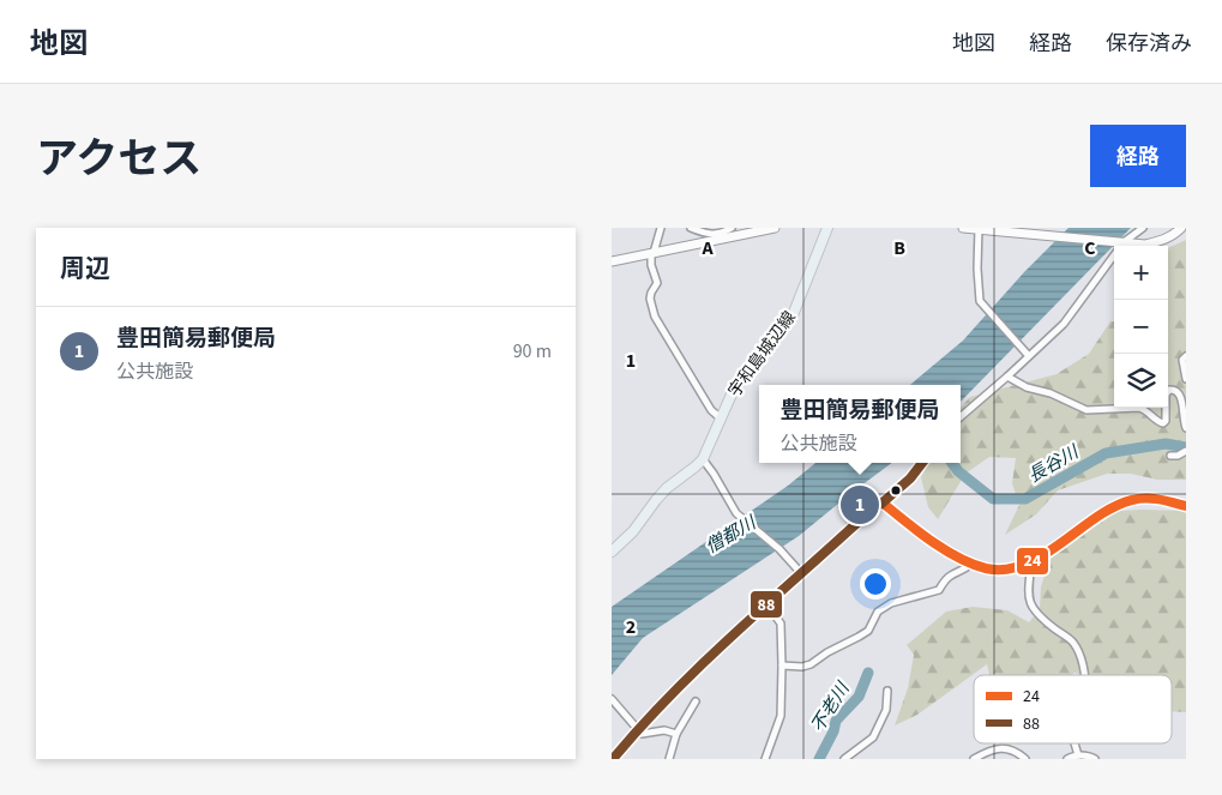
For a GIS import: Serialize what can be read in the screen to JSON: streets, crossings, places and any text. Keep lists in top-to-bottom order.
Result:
{
  "streets": {
    "main road": ["宇和島城辺線"]
  },
  "water": ["長谷川", "僧都川", "不老川"],
  "lines": ["transit line 88", "transit line 24"],
  "legend": ["24", "88"],
  "page": {
    "header": "地図",
    "nav": ["地図", "経路", "保存済み"],
    "title": "アクセス",
    "buttons": "経路",
    "heading": "周辺",
    "map_buttons": ["+", "−"],
    "list": [
      {
        "mark": "1",
        "name": "豊田簡易郵便局",
        "note": "公共施設",
        "value": "90 m"
      }
    ],
    "popup": ["豊田簡易郵便局", "公共施設"],
    "pins": "1"
  },
  "grid": {
    "columns": ["A", "B", "C"],
    "rows": ["1", "2"]
  }
}
